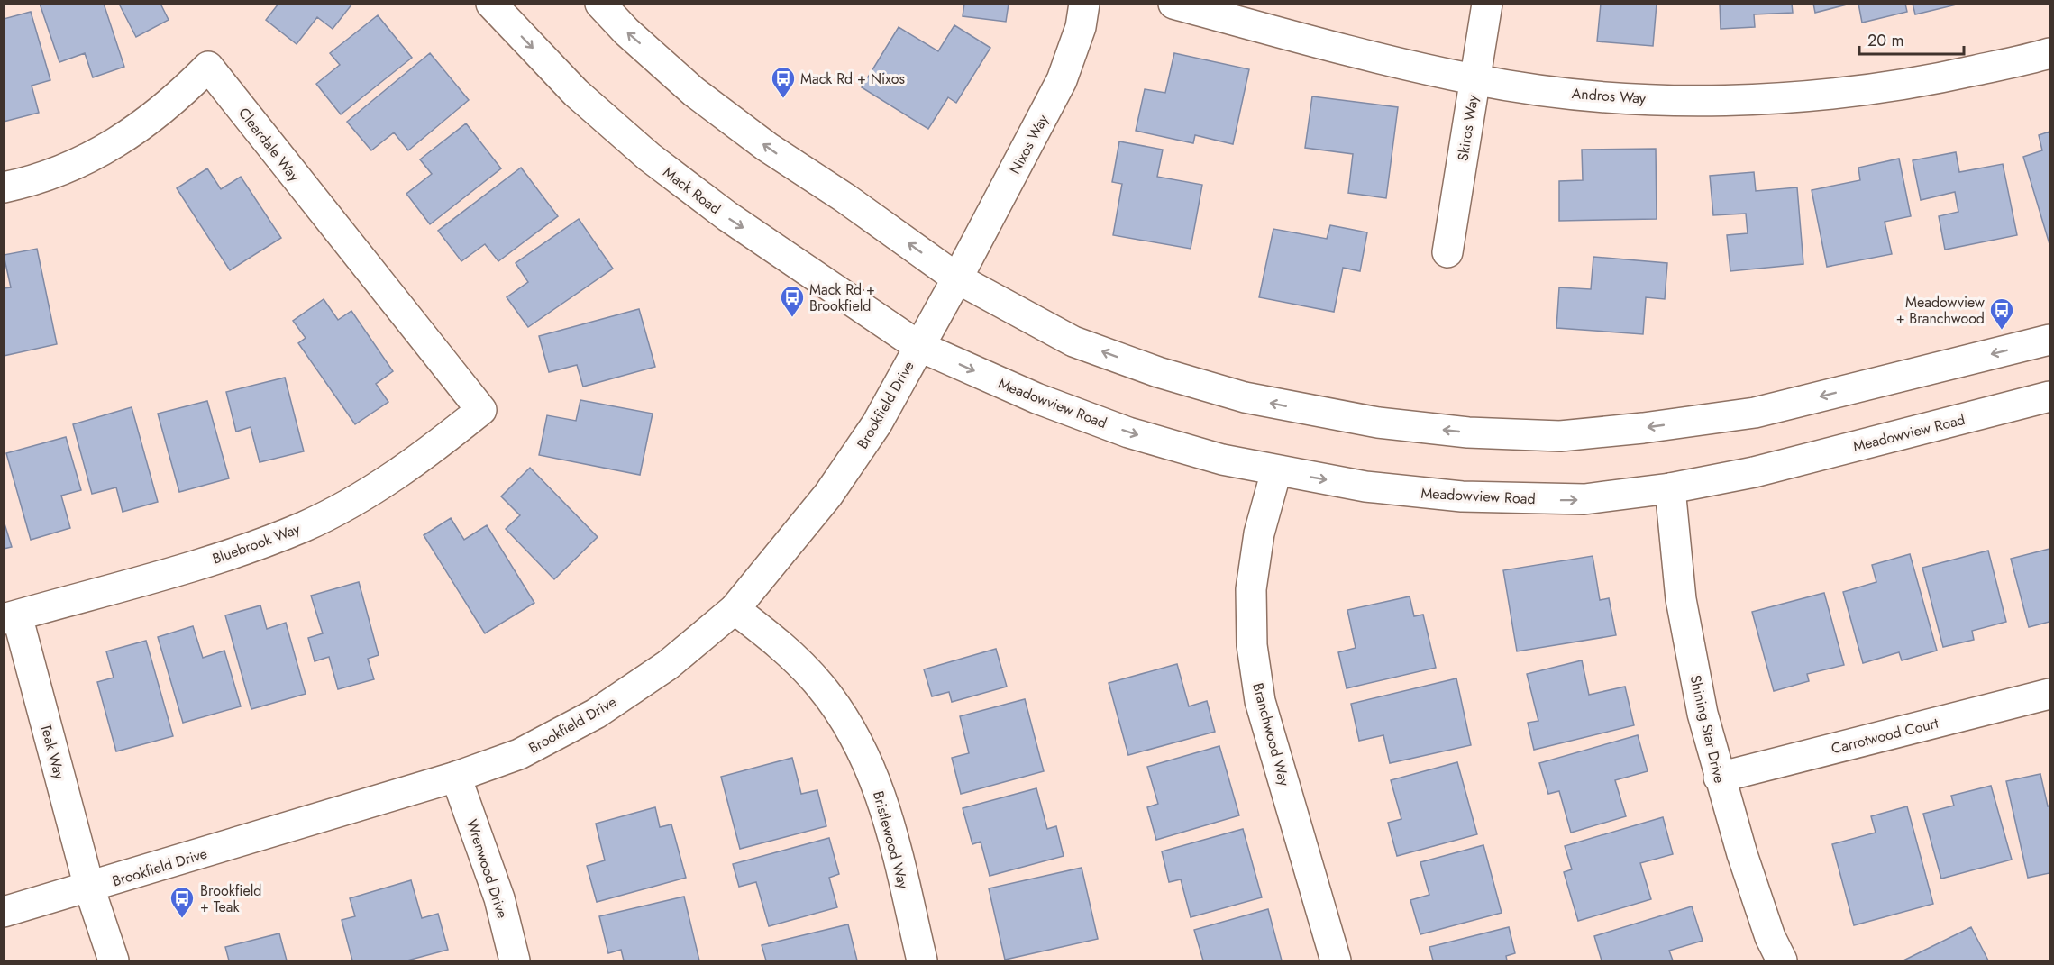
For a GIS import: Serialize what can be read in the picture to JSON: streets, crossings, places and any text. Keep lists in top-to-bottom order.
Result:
{
  "streets": {
    "street": [
      "Andros Way",
      "Skiros Way",
      "Cleardale Way",
      "Nixos Way",
      "Mack Road",
      "Meadowview Road",
      "Brookfield Drive",
      "Bluebrook Way",
      "Shining Star Drive",
      "Branchwood Way",
      "Carrotwood Court",
      "Teak Way",
      "Bristlewood Way",
      "Wrenwood Drive"
    ]
  },
  "crossings": [
    ["Andros Way", "Skiros Way"],
    ["Cleardale Way", "Bluebrook Way"],
    ["Nixos Way", "Brookfield Drive"],
    ["Mack Road", "Meadowview Road"],
    ["Mack Road", "Brookfield Drive"],
    ["Meadowview Road", "Brookfield Drive"],
    ["Meadowview Road", "Shining Star Drive"],
    ["Meadowview Road", "Branchwood Way"],
    ["Brookfield Drive", "Teak Way"],
    ["Brookfield Drive", "Bristlewood Way"],
    ["Brookfield Drive", "Wrenwood Drive"],
    ["Bluebrook Way", "Teak Way"],
    ["Shining Star Drive", "Carrotwood Court"]
  ],
  "places": {
    "bus stop": [
      "Mack Rd + Nixos",
      "Mack Rd + Brookfield",
      "Meadowview + Branchwood",
      "Brookfield + Teak"
    ]
  },
  "scale_bar": "20 m"
}
